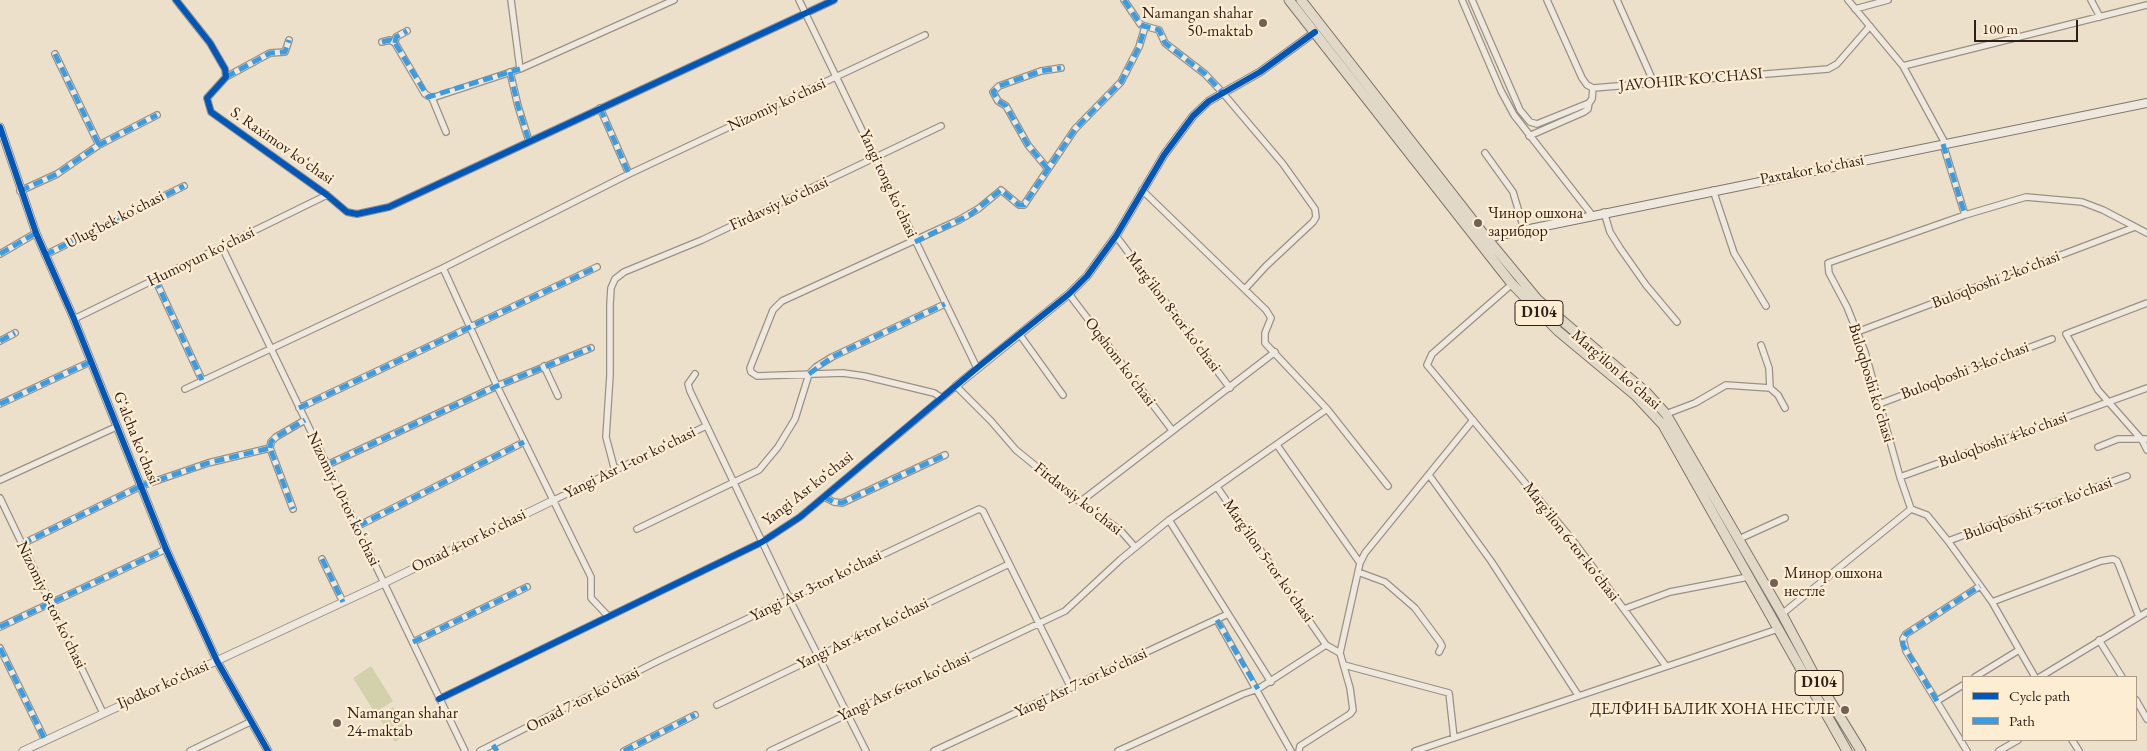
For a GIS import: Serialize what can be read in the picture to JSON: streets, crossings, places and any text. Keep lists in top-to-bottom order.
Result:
{
  "streets": {
    "main road": ["Paxtakor koʻchasi", "D104", "Margʻilon koʻchasi"],
    "street": [
      "JAVOHIR KO'CHASI",
      "Nizomiy koʻchasi",
      "S. Raximov koʻchasi",
      "Yangi tong koʻchasi",
      "Firdavsiy koʻchasi",
      "Ulugʻbek koʻchasi",
      "Humoyun koʻchasi",
      "Buloqboshi 2-koʻchasi",
      "Margʻilon 8-tor koʻchasi",
      "Oqshom koʻchasi",
      "Buloqboshi 3-koʻchasi",
      "Buloqboshi koʻchasi",
      "Gʻalcha koʻchasi",
      "Buloqboshi 4-koʻchasi",
      "Yangi Asr 1-tor koʻchasi",
      "Yangi Asr koʻchasi",
      "Nizomiy 10-tor koʻchasi",
      "Buloqboshi 5-tor koʻchasi",
      "Omad 4-tor koʻchasi",
      "Margʻilon 6-tor koʻchasi",
      "Margʻilon 5-tor koʻchasi",
      "Yangi Asr 3-tor koʻchasi",
      "Nizomiy 8-tor koʻchasi",
      "Yangi Asr 4-tor koʻchasi",
      "Yangi Asr 7-tor koʻchasi",
      "Ijodkor koʻchasi",
      "Yangi Asr 6-tor koʻchasi",
      "Omad 7-tor koʻchasi"
    ]
  },
  "crossings": [
    ["Nizomiy koʻchasi", "Yangi tong koʻchasi"],
    ["Nizomiy koʻchasi", "Nizomiy 10-tor koʻchasi"],
    ["S. Raximov koʻchasi", "Yangi tong koʻchasi"],
    ["S. Raximov koʻchasi", "Humoyun koʻchasi"],
    ["Paxtakor koʻchasi", "Margʻilon koʻchasi"],
    ["Yangi tong koʻchasi", "Firdavsiy koʻchasi"],
    ["Firdavsiy koʻchasi", "Yangi Asr 1-tor koʻchasi"],
    ["Firdavsiy koʻchasi", "Yangi Asr koʻchasi"],
    ["Firdavsiy koʻchasi", "Yangi Asr 6-tor koʻchasi"],
    ["Ulugʻbek koʻchasi", "Gʻalcha koʻchasi"],
    ["Humoyun koʻchasi", "Gʻalcha koʻchasi"],
    ["Humoyun koʻchasi", "Nizomiy 10-tor koʻchasi"],
    ["Buloqboshi 2-koʻchasi", "Buloqboshi koʻchasi"],
    ["Margʻilon koʻchasi", "Margʻilon 6-tor koʻchasi"],
    ["Buloqboshi 3-koʻchasi", "Buloqboshi koʻchasi"],
    ["Buloqboshi koʻchasi", "Buloqboshi 4-koʻchasi"],
    ["Gʻalcha koʻchasi", "Ijodkor koʻchasi"],
    ["Yangi Asr 1-tor koʻchasi", "Omad 4-tor koʻchasi"],
    ["Yangi Asr koʻchasi", "Nizomiy 10-tor koʻchasi"],
    ["Nizomiy 10-tor koʻchasi", "Omad 4-tor koʻchasi"],
    ["Nizomiy 10-tor koʻchasi", "Ijodkor koʻchasi"],
    ["Omad 4-tor koʻchasi", "Ijodkor koʻchasi"],
    ["Yangi Asr 3-tor koʻchasi", "Yangi Asr 4-tor koʻchasi"],
    ["Yangi Asr 3-tor koʻchasi", "Omad 7-tor koʻchasi"],
    ["Nizomiy 8-tor koʻchasi", "Ijodkor koʻchasi"]
  ],
  "places": [
    "Namangan shahar 50-maktab",
    "Чинор ошхона зарибдор",
    "Минор ошхона нестле",
    "ДЕЛФИН БАЛИК ХОНА НЕСТЛЕ",
    "Namangan shahar 24-maktab"
  ],
  "legend": ["Cycle path", "Path"],
  "scale_bar": "100 m"
}
